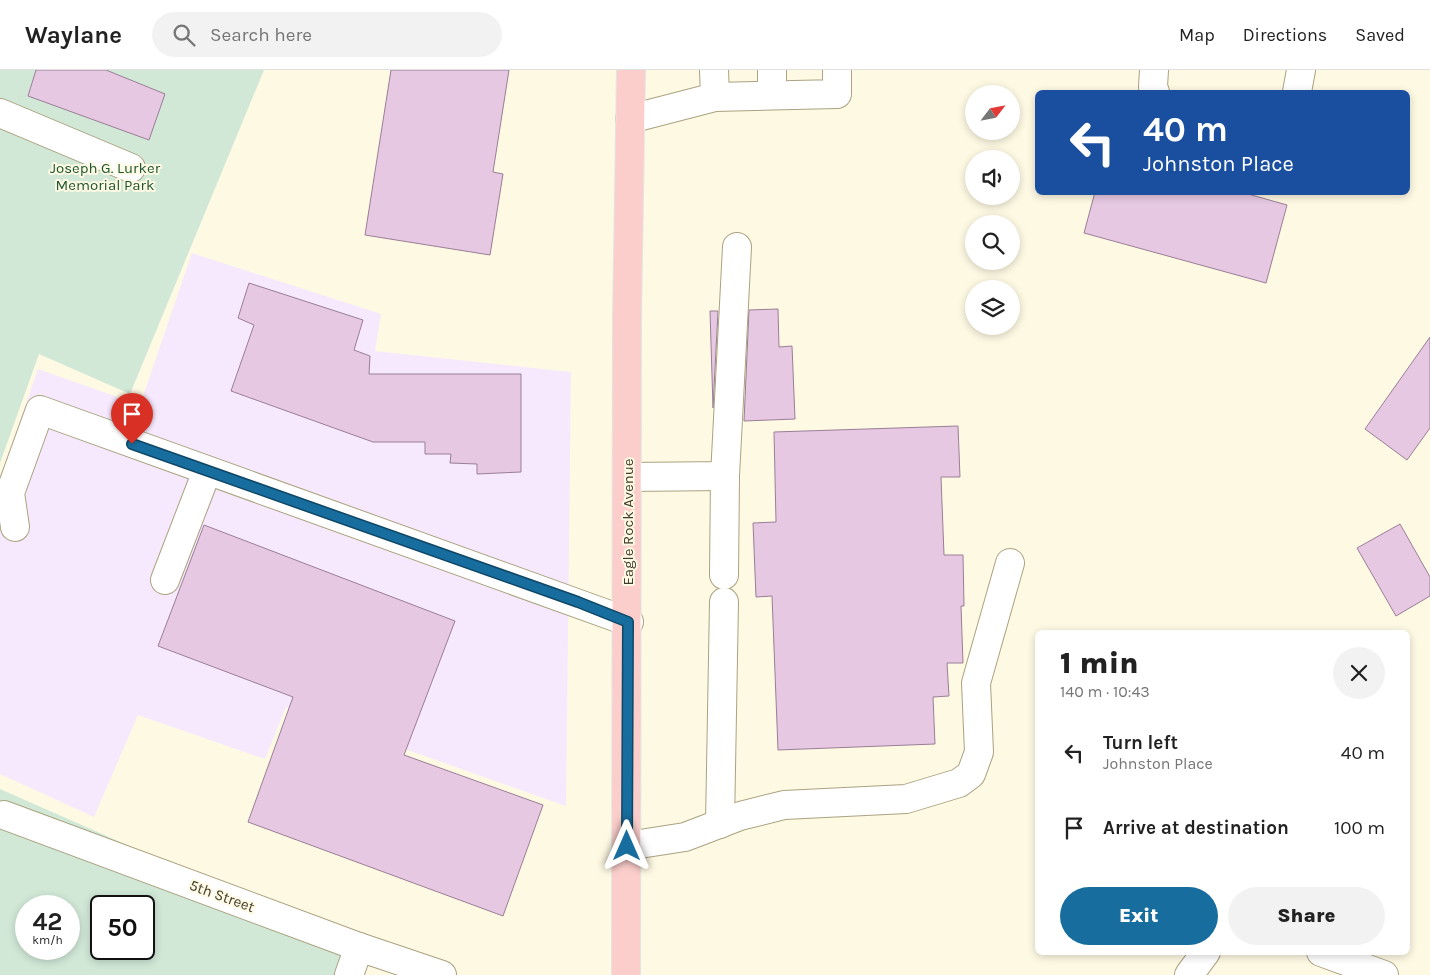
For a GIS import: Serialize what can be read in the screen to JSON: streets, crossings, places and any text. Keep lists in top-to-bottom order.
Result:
{
  "streets": {
    "main road": ["Eagle Rock Avenue"],
    "street": ["5th Street"]
  },
  "parks": ["Joseph G. Lurker Memorial Park"],
  "north": "top right",
  "page": {
    "header": "Waylane",
    "search": "Search here",
    "nav": ["Map", "Directions", "Saved"],
    "turn": ["40 m", "Johnston Place"],
    "heading": ["1 min", "140 m · 10:43"],
    "list": [
      {
        "name": "Turn left",
        "note": "Johnston Place",
        "value": "40 m"
      },
      {
        "name": "Arrive at destination",
        "value": "100 m"
      }
    ],
    "buttons": ["Exit", "Share"],
    "speed": "42 km/h",
    "limit": "50"
  }
}
